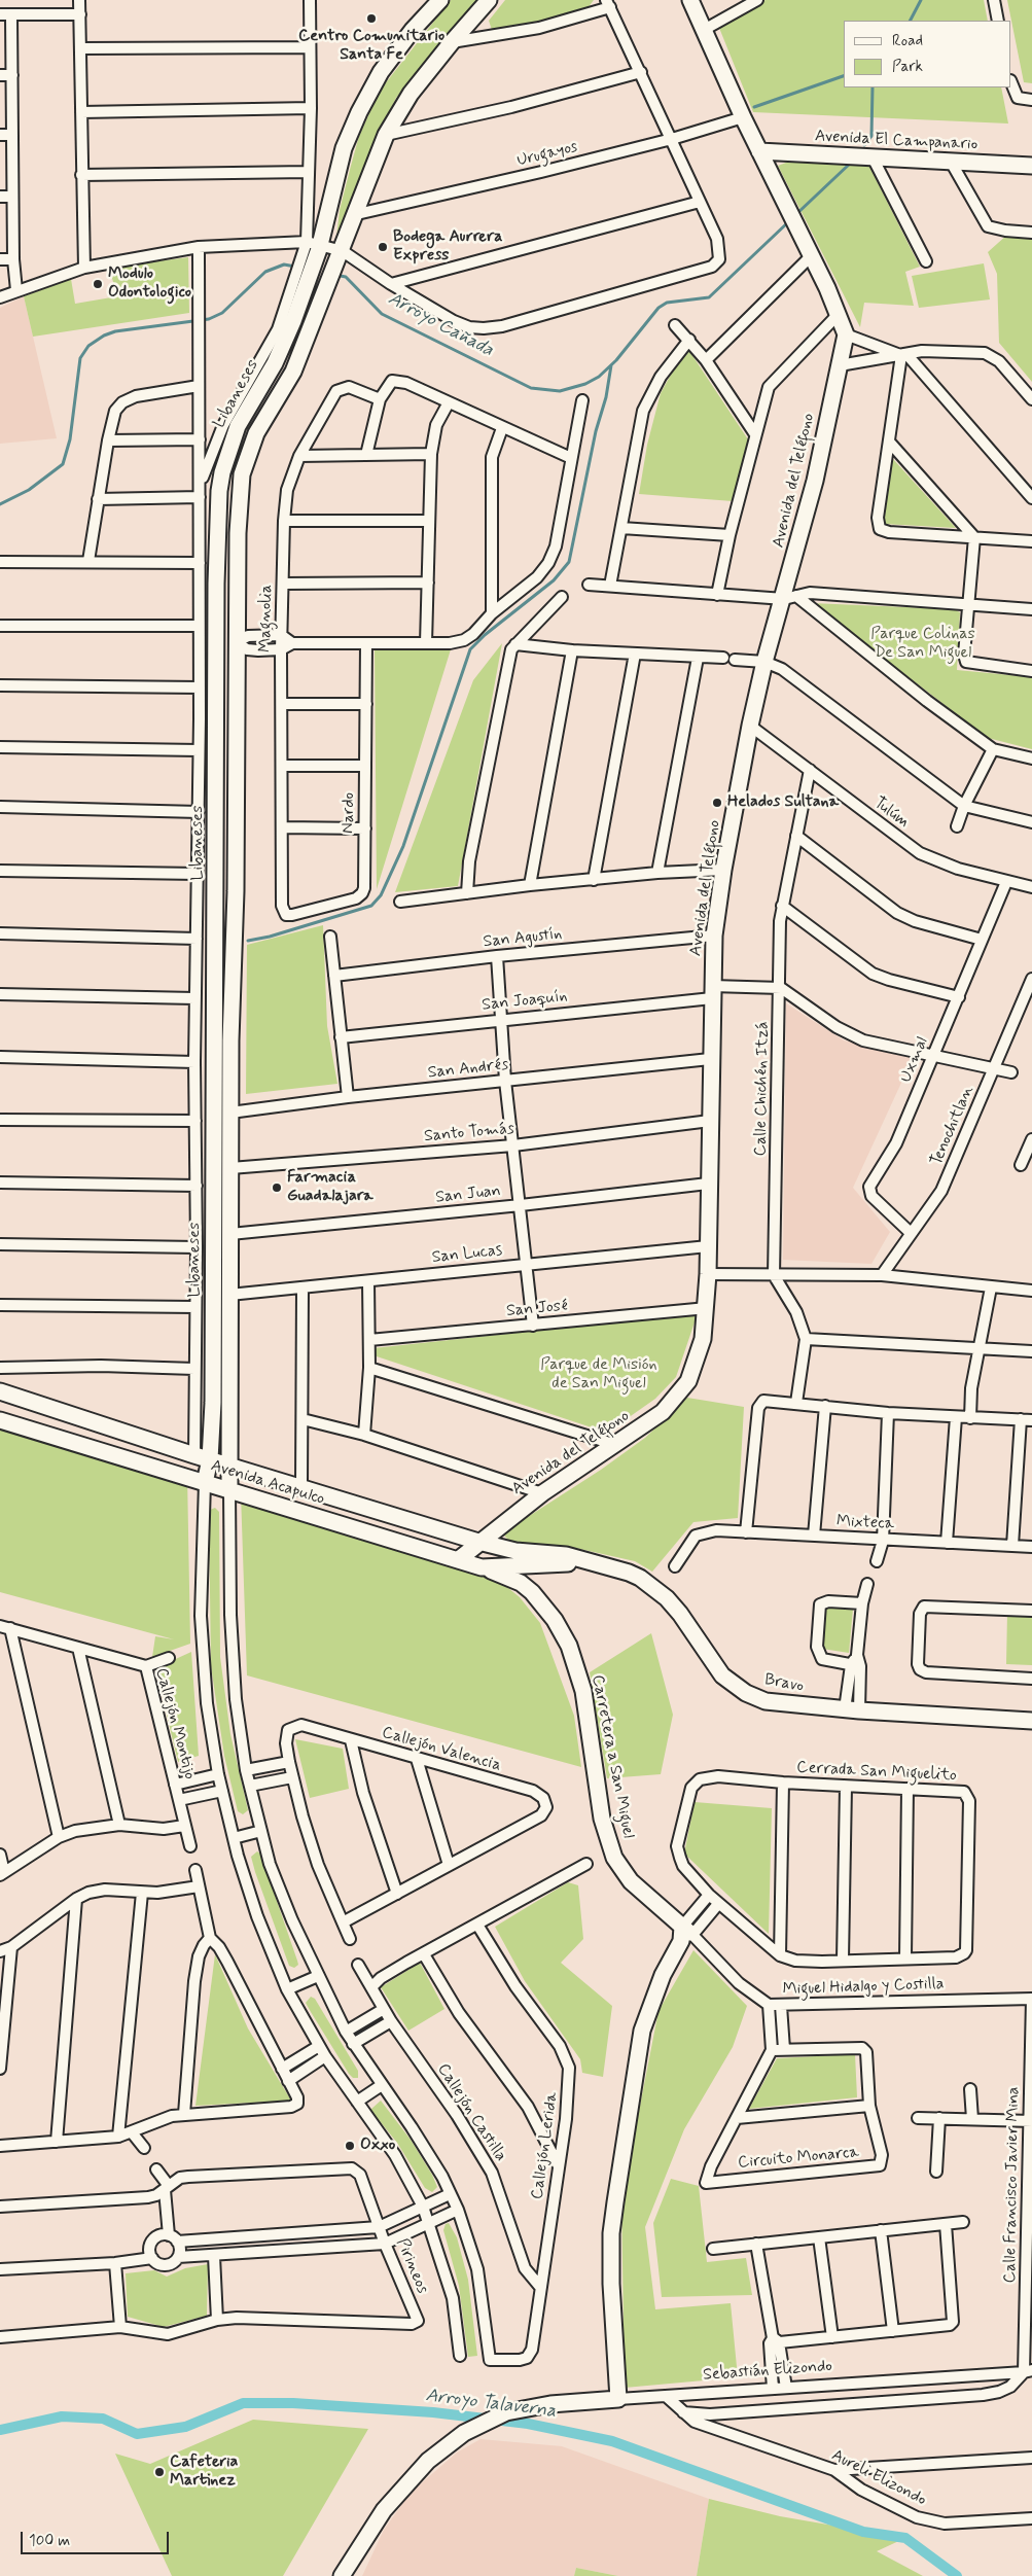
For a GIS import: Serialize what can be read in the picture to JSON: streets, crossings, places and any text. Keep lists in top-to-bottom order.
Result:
{
  "streets": {
    "main road": [
      "Avenida El Campanario",
      "Libaneses",
      "Avenida del Teléfono",
      "Avenida Acapulco",
      "Bravo",
      "Carretera a San Miguel",
      "Sebastián Elizondo"
    ],
    "street": [
      "Urugayos",
      "Magnolia",
      "Nardo",
      "Tulúm",
      "San Agustín",
      "San Joaquín",
      "Uxmal",
      "San Andrés",
      "Calle Chichén Itzá",
      "Tenochitlan",
      "Santo Tomás",
      "San Juan",
      "San Lucas",
      "San José",
      "Mixteca",
      "Callejón Montijo",
      "Callejón Valencia",
      "Cerrada San Miguelito",
      "Miguel Hidalgo y Costilla",
      "Callejón Castilla",
      "Callejón Lerida",
      "Circuito Monarca",
      "Calle Francisco Javier Mina",
      "Pirineos",
      "Aureli Elizondo"
    ]
  },
  "crossings": [
    ["Libaneses", "San Andrés"],
    ["Libaneses", "Santo Tomás"],
    ["Libaneses", "San Juan"],
    ["Libaneses", "San Lucas"],
    ["Libaneses", "Avenida Acapulco"],
    ["Avenida del Teléfono", "Tulúm"],
    ["Avenida del Teléfono", "San Agustín"],
    ["Avenida del Teléfono", "San Joaquín"],
    ["Avenida del Teléfono", "San Andrés"],
    ["Avenida del Teléfono", "Santo Tomás"],
    ["Avenida del Teléfono", "San Juan"],
    ["Avenida del Teléfono", "San Lucas"],
    ["Avenida del Teléfono", "San José"],
    ["Avenida del Teléfono", "Avenida Acapulco"],
    ["Magnolia", "Nardo"],
    ["Tulúm", "Uxmal"],
    ["Tulúm", "Calle Chichén Itzá"],
    ["San Joaquín", "Calle Chichén Itzá"],
    ["Uxmal", "Tenochitlan"],
    ["Avenida Acapulco", "Bravo"],
    ["Avenida Acapulco", "Carretera a San Miguel"],
    ["Bravo", "Carretera a San Miguel"],
    ["Carretera a San Miguel", "Miguel Hidalgo y Costilla"],
    ["Miguel Hidalgo y Costilla", "Calle Francisco Javier Mina"],
    ["Callejón Castilla", "Callejón Lerida"],
    ["Calle Francisco Javier Mina", "Sebastián Elizondo"],
    ["Sebastián Elizondo", "Aureli Elizondo"]
  ],
  "water": ["Arroyo Cañada", "Arroyo Talaverna"],
  "parks": ["Parque Colinas De San Miguel", "Parque de Misión de San Miguel"],
  "places": [
    "Centro Comunitario Santa Fe",
    "Bodega Aurrera Express",
    "Modulo Odontologico",
    "Helados Sultana",
    "Farmacia Guadalajara",
    "Oxxo",
    "Cafeteria Martinez"
  ],
  "legend": ["Road", "Park"],
  "scale_bar": "100 m"
}
